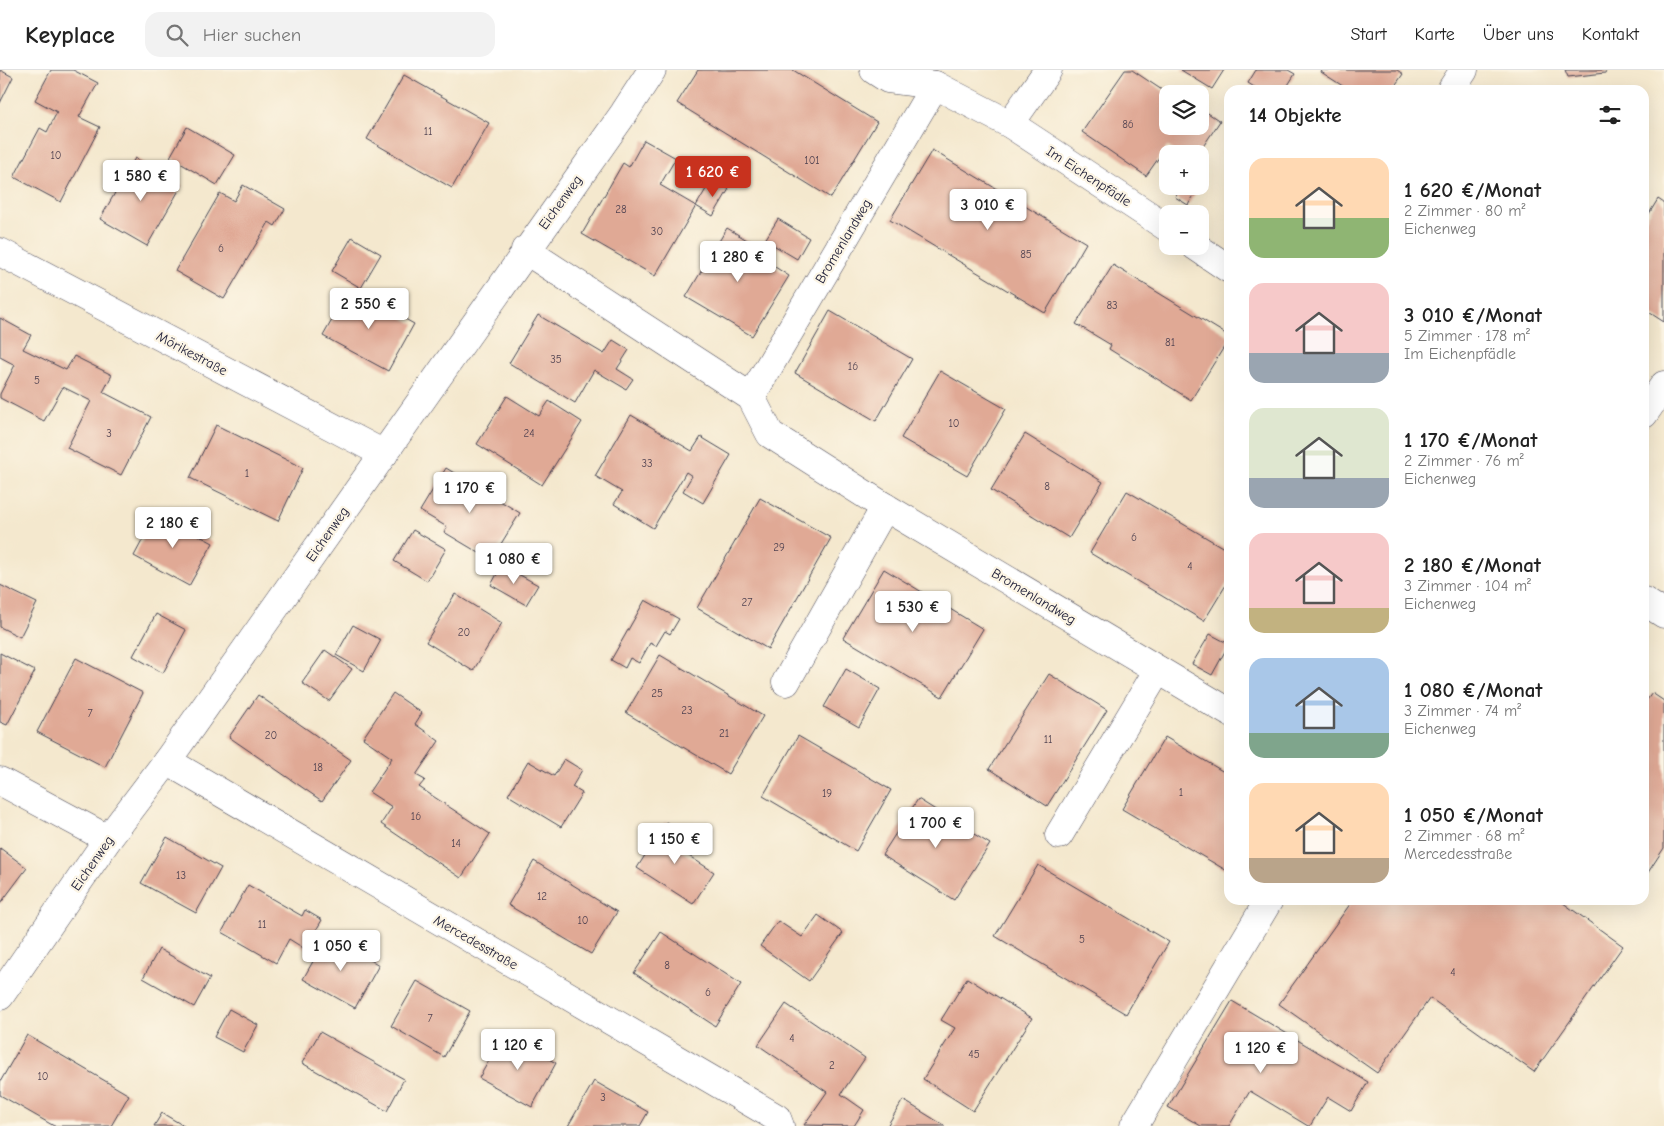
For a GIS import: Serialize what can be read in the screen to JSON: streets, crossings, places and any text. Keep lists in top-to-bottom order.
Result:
{
  "streets": {
    "street": [
      "Im Eichenpfädle",
      "Eichenweg",
      "Bromenlandweg",
      "Mörikestraße",
      "Mercedesstraße"
    ]
  },
  "crossings": [
    ["Im Eichenpfädle", "Bromenlandweg"],
    ["Eichenweg", "Mörikestraße"],
    ["Eichenweg", "Mercedesstraße"]
  ],
  "house_numbers": [
    "86",
    "11",
    "10",
    "101",
    "28",
    "30",
    "6",
    "85",
    "83",
    "81",
    "35",
    "16",
    "5",
    "10",
    "3",
    "24",
    "33",
    "1",
    "8",
    "6",
    "29",
    "4",
    "27",
    "20",
    "25",
    "23",
    "7",
    "21",
    "20",
    "11",
    "18",
    "1",
    "19",
    "16",
    "14",
    "13",
    "12",
    "10",
    "11",
    "5",
    "8",
    "4",
    "6",
    "7",
    "4",
    "45",
    "2",
    "10",
    "3"
  ],
  "page": {
    "header": "Keyplace",
    "search": "Hier suchen",
    "nav": [
      "Start",
      "Karte",
      "Über uns",
      "Kontakt"
    ],
    "map_buttons": ["+", "−"],
    "heading": "14 Objekte",
    "list": [
      {
        "name": "1 620 €/Monat",
        "note": "2 Zimmer · 80 m² · Eichenweg"
      },
      {
        "name": "3 010 €/Monat",
        "note": "5 Zimmer · 178 m² · Im Eichenpfädle"
      },
      {
        "name": "1 170 €/Monat",
        "note": "2 Zimmer · 76 m² · Eichenweg"
      },
      {
        "name": "2 180 €/Monat",
        "note": "3 Zimmer · 104 m² · Eichenweg"
      },
      {
        "name": "1 080 €/Monat",
        "note": "3 Zimmer · 74 m² · Eichenweg"
      },
      {
        "name": "1 050 €/Monat",
        "note": "2 Zimmer · 68 m² · Mercedesstraße"
      }
    ],
    "price": [
      "1 620 €",
      "1 580 €",
      "3 010 €",
      "1 280 €",
      "2 550 €",
      "1 170 €",
      "2 180 €",
      "1 080 €",
      "1 530 €",
      "1 700 €",
      "1 150 €",
      "1 050 €",
      "1 120 €",
      "1 120 €"
    ]
  }
}
